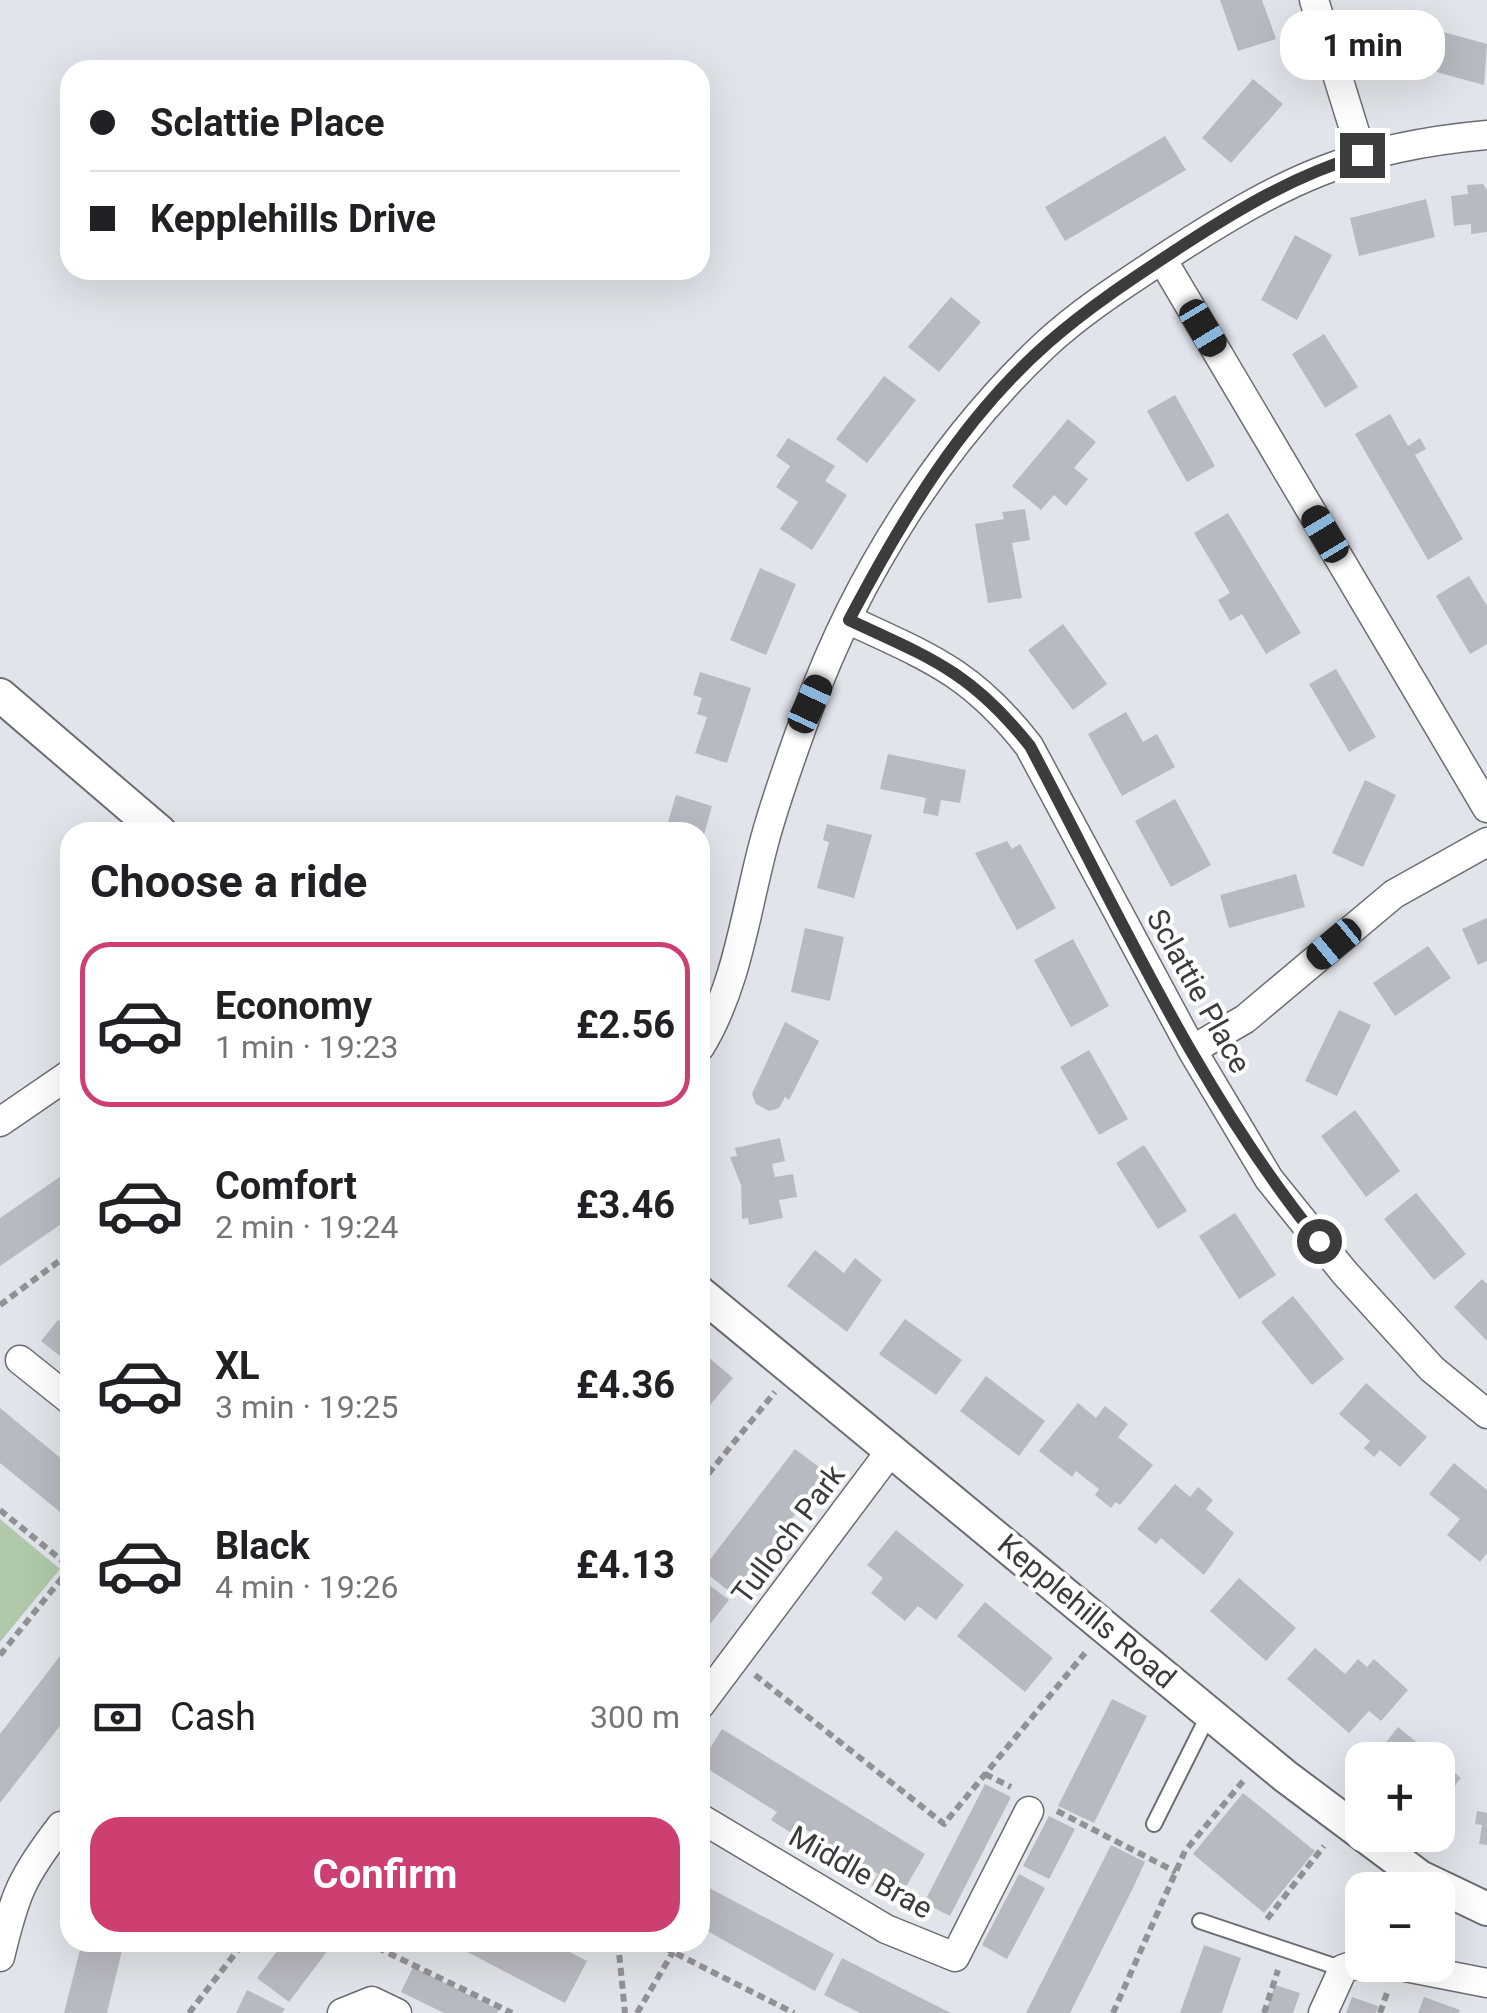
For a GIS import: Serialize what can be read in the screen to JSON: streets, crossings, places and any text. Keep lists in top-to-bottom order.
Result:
{
  "streets": {
    "street": [
      "Sclattie Place",
      "Tulloch Park",
      "Kepplehills Road",
      "Middle Brae"
    ]
  },
  "crossings": [
    ["Tulloch Park", "Kepplehills Road"]
  ],
  "page": {
    "bubble": "1 min",
    "banner": ["Sclattie Place", "Kepplehills Drive"],
    "heading": "Choose a ride",
    "list": [
      {
        "name": "Economy",
        "note": "1 min · 19:23",
        "value": "£2.56"
      },
      {
        "name": "Comfort",
        "note": "2 min · 19:24",
        "value": "£3.46"
      },
      {
        "name": "XL",
        "note": "3 min · 19:25",
        "value": "£4.36"
      },
      {
        "name": "Black",
        "note": "4 min · 19:26",
        "value": "£4.13"
      }
    ],
    "pay": ["Cash", "300 m"],
    "map_buttons": ["+", "−"],
    "buttons": "Confirm"
  }
}
